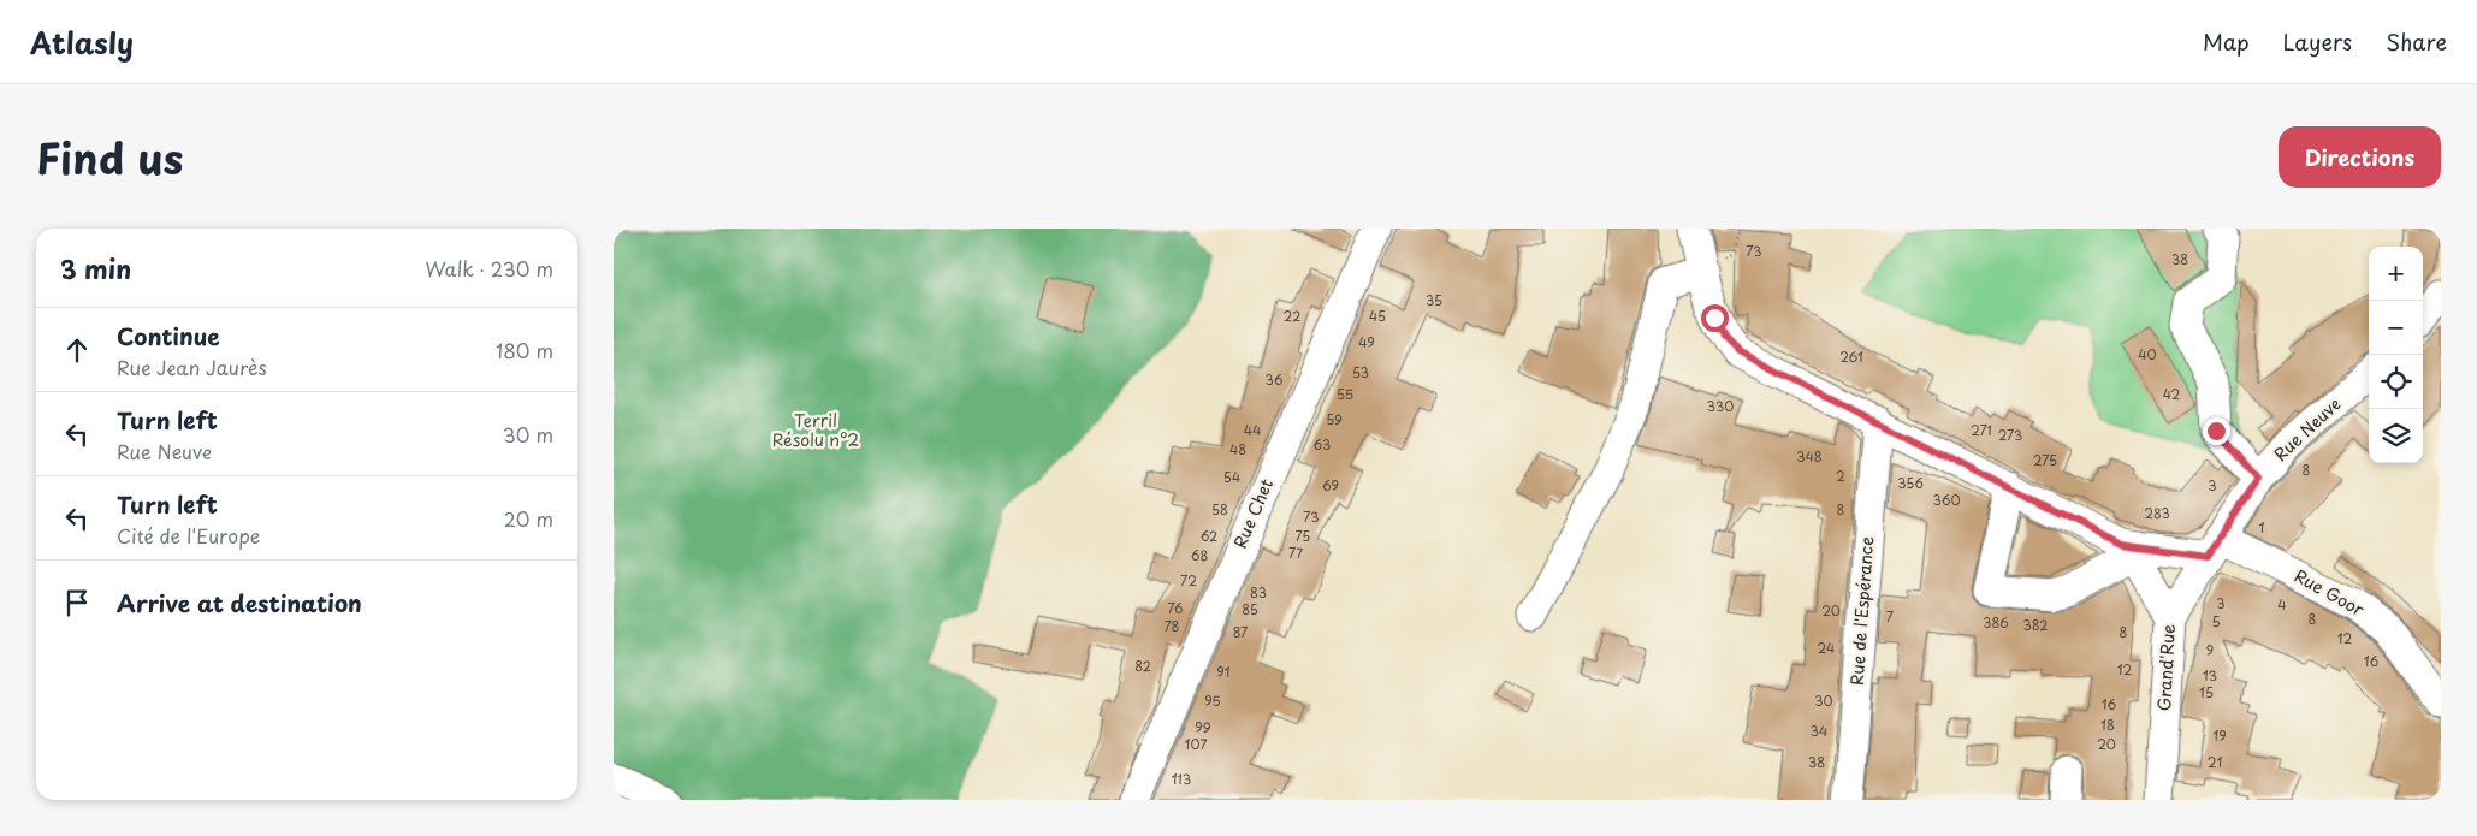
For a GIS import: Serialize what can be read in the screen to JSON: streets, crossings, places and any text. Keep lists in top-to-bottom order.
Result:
{
  "streets": {
    "street": [
      "Rue Neuve",
      "Rue Chet",
      "Rue Goor",
      "Rue de l'Espérance",
      "Grand'Rue"
    ]
  },
  "crossings": [
    ["Rue Neuve", "Rue Goor"],
    ["Rue Neuve", "Grand'Rue"],
    ["Rue Goor", "Grand'Rue"]
  ],
  "parks": ["Terril Résolu n°2"],
  "house_numbers": [
    "73",
    "38",
    "35",
    "22",
    "45",
    "49",
    "40",
    "261",
    "53",
    "36",
    "55",
    "42",
    "330",
    "59",
    "44",
    "271",
    "273",
    "63",
    "48",
    "348",
    "275",
    "8",
    "2",
    "54",
    "356",
    "69",
    "3",
    "360",
    "58",
    "8",
    "283",
    "73",
    "1",
    "62",
    "75",
    "77",
    "68",
    "72",
    "83",
    "3",
    "4",
    "76",
    "85",
    "20",
    "7",
    "8",
    "5",
    "386",
    "382",
    "78",
    "87",
    "8",
    "12",
    "24",
    "9",
    "16",
    "82",
    "12",
    "91",
    "13",
    "15",
    "95",
    "30",
    "16",
    "18",
    "99",
    "34",
    "19",
    "107",
    "20",
    "38",
    "21",
    "113"
  ],
  "page": {
    "header": "Atlasly",
    "nav": ["Map", "Layers", "Share"],
    "title": "Find us",
    "buttons": "Directions",
    "heading": ["3 min", "Walk · 230 m"],
    "map_buttons": ["+", "−"],
    "list": [
      ["Continue", "Rue Jean Jaurès", "180 m"],
      ["Turn left", "Rue Neuve", "30 m"],
      ["Turn left", "Cité de l'Europe", "20 m"],
      "Arrive at destination"
    ]
  }
}
